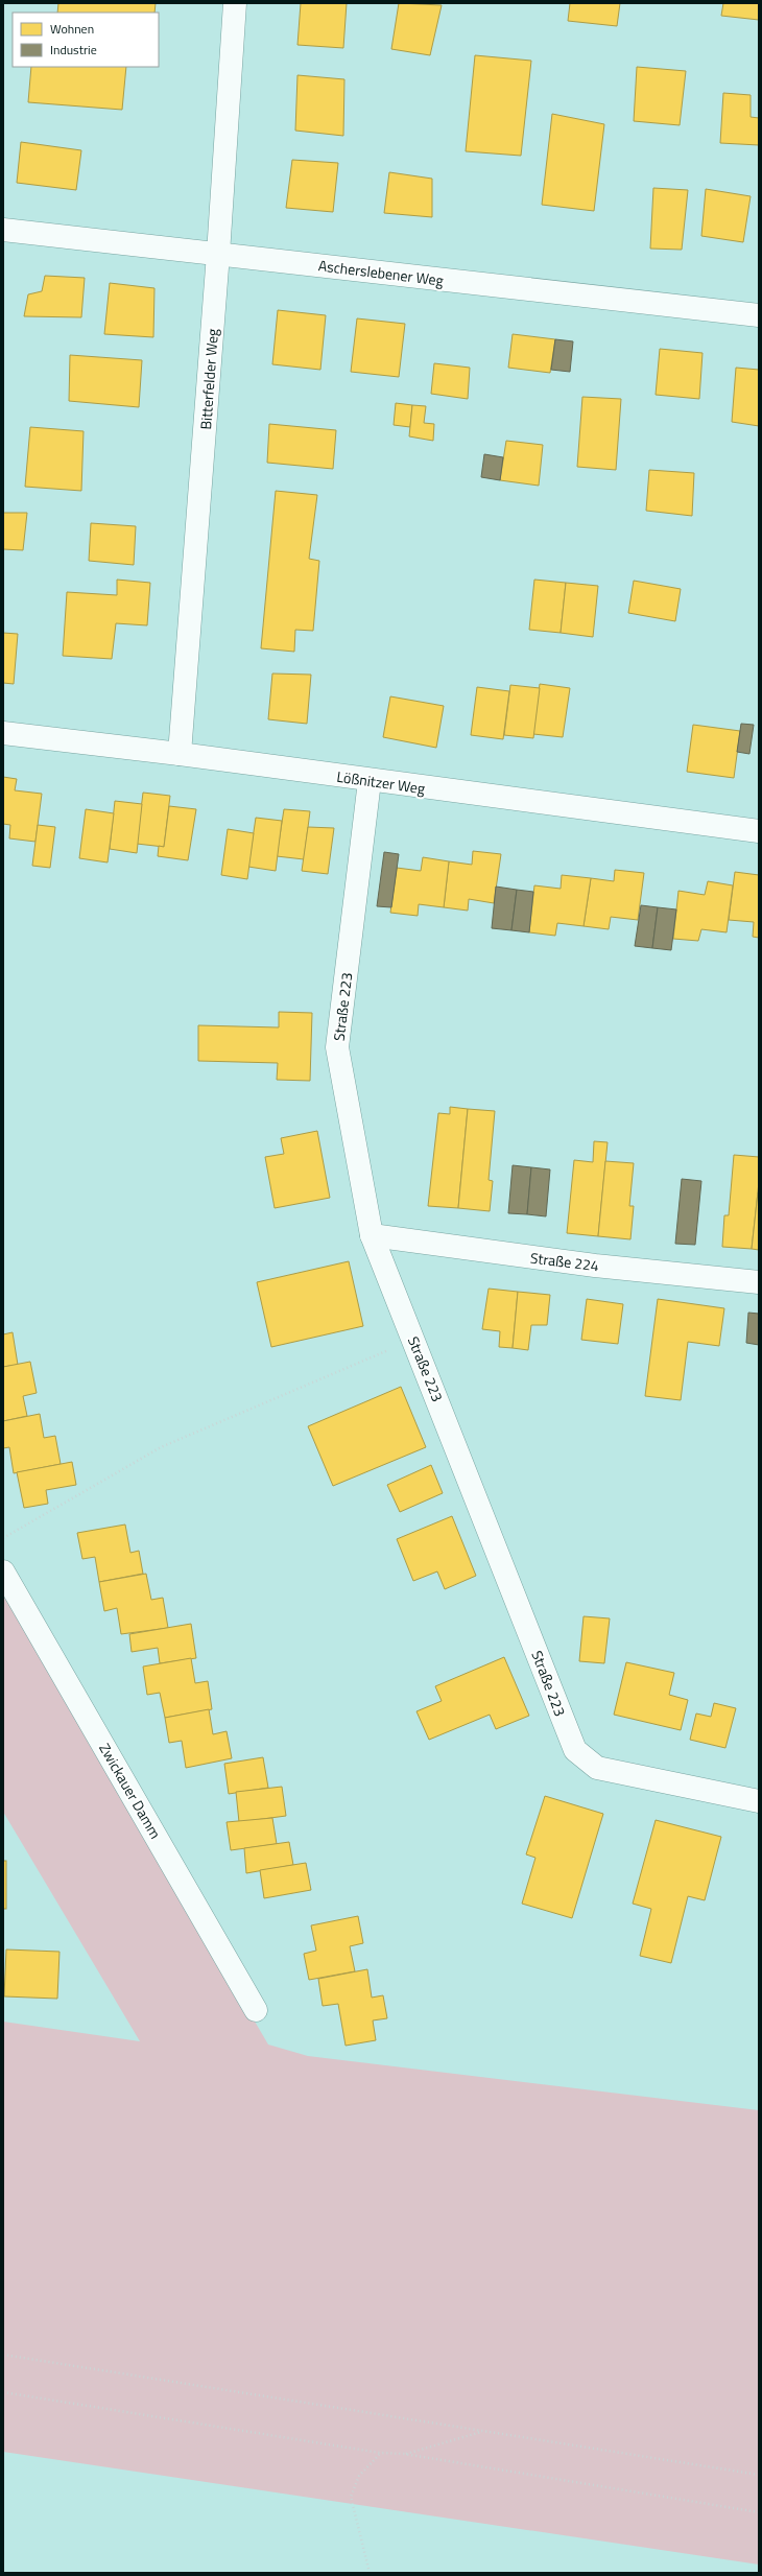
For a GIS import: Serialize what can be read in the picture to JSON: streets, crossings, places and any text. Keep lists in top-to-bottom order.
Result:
{
  "streets": {
    "street": [
      "Ascherslebener Weg",
      "Bitterfelder Weg",
      "Lößnitzer Weg",
      "Straße 223",
      "Straße 224",
      "Zwickauer Damm"
    ]
  },
  "crossings": [
    ["Ascherslebener Weg", "Bitterfelder Weg"],
    ["Bitterfelder Weg", "Lößnitzer Weg"],
    ["Lößnitzer Weg", "Straße 223"],
    ["Straße 223", "Straße 224"]
  ],
  "legend": ["Wohnen", "Industrie"]
}
